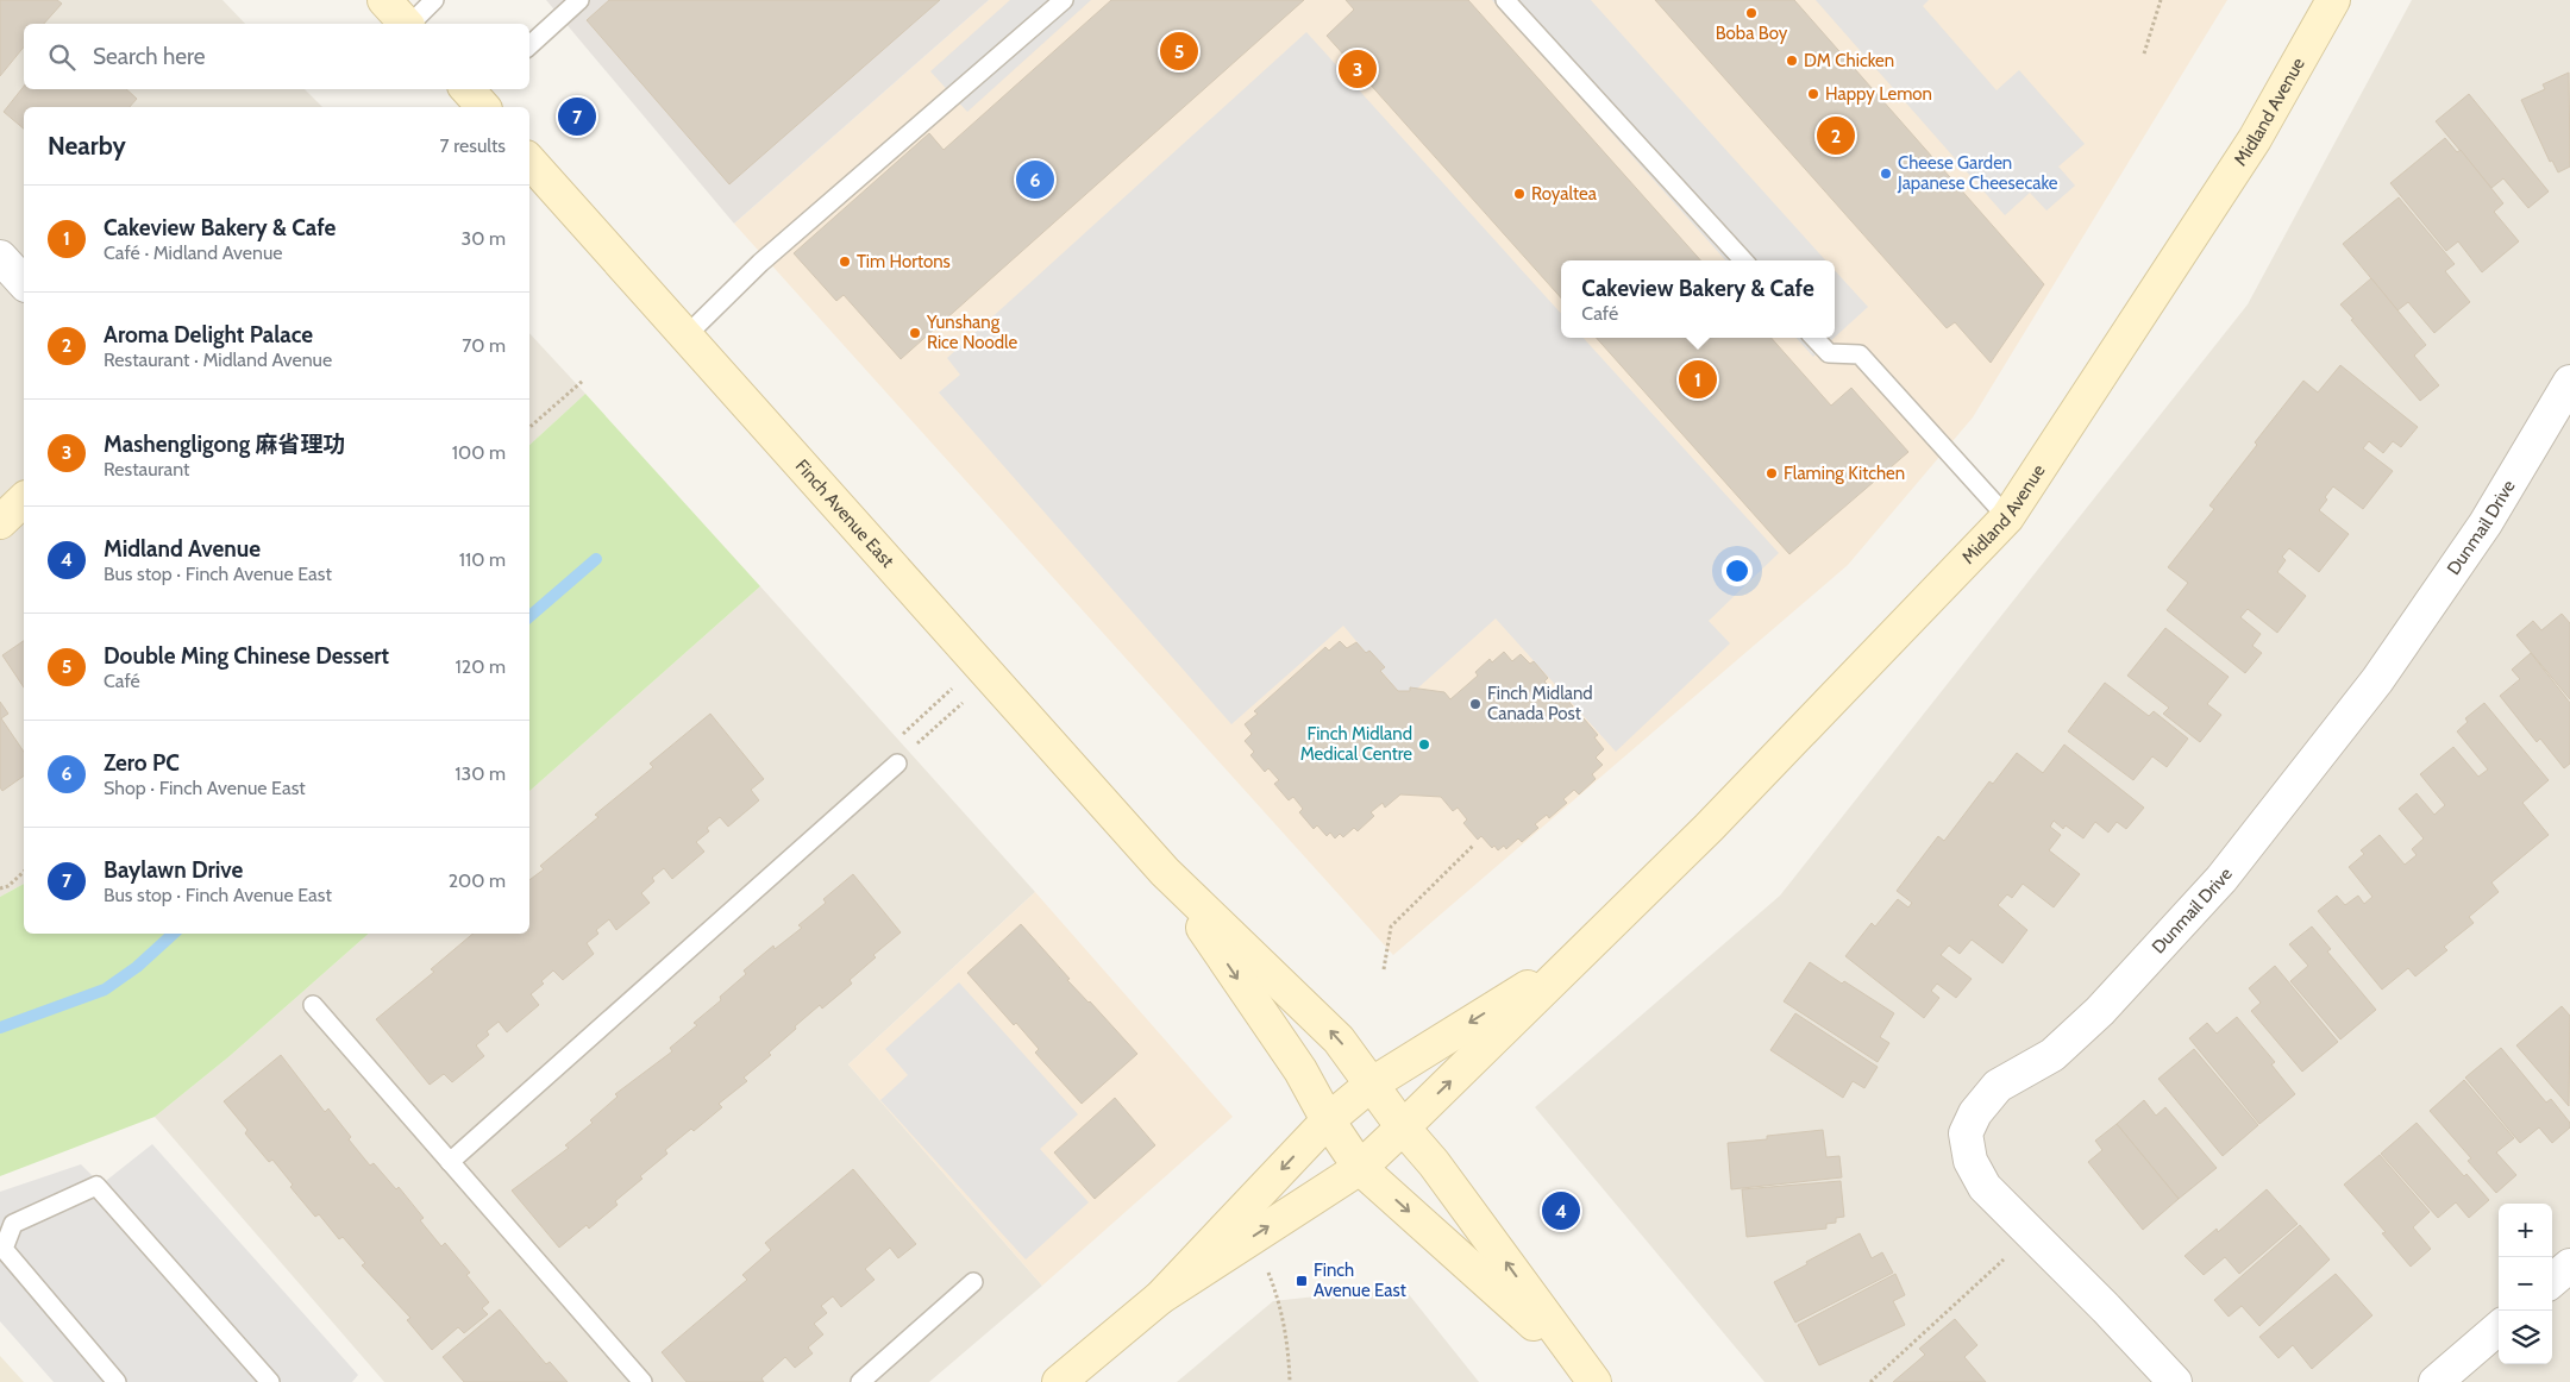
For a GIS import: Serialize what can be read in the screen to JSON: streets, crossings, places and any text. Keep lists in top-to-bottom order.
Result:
{
  "streets": {
    "main road": ["Midland Avenue", "Finch Avenue East"],
    "street": ["Dunmail Drive"]
  },
  "crossings": [
    ["Midland Avenue", "Finch Avenue East"]
  ],
  "places": {
    "other": [
      "Boba Boy",
      "DM Chicken",
      "Happy Lemon",
      "Cheese Garden Japanese Cheesecake",
      "Royaltea",
      "Tim Hortons",
      "Yunshang Rice Noodle",
      "Flaming Kitchen",
      "Finch Midland Canada Post",
      "Finch Midland Medical Centre"
    ],
    "transit": ["Finch Avenue East"]
  },
  "page": {
    "search": "Search here",
    "pins": [
      "5",
      "3",
      "7",
      "2",
      "6",
      "1",
      "4"
    ],
    "heading": ["Nearby", "7 results"],
    "list": [
      {
        "mark": "1",
        "name": "Cakeview Bakery & Cafe",
        "note": "Café · Midland Avenue",
        "value": "30 m"
      },
      {
        "mark": "2",
        "name": "Aroma Delight Palace",
        "note": "Restaurant · Midland Avenue",
        "value": "70 m"
      },
      {
        "mark": "3",
        "name": "Mashengligong 麻省理功",
        "note": "Restaurant",
        "value": "100 m"
      },
      {
        "mark": "4",
        "name": "Midland Avenue",
        "note": "Bus stop · Finch Avenue East",
        "value": "110 m"
      },
      {
        "mark": "5",
        "name": "Double Ming Chinese Dessert",
        "note": "Café",
        "value": "120 m"
      },
      {
        "mark": "6",
        "name": "Zero PC",
        "note": "Shop · Finch Avenue East",
        "value": "130 m"
      },
      {
        "mark": "7",
        "name": "Baylawn Drive",
        "note": "Bus stop · Finch Avenue East",
        "value": "200 m"
      }
    ],
    "popup": ["Cakeview Bakery & Cafe", "Café"],
    "map_buttons": ["+", "−"]
  }
}
